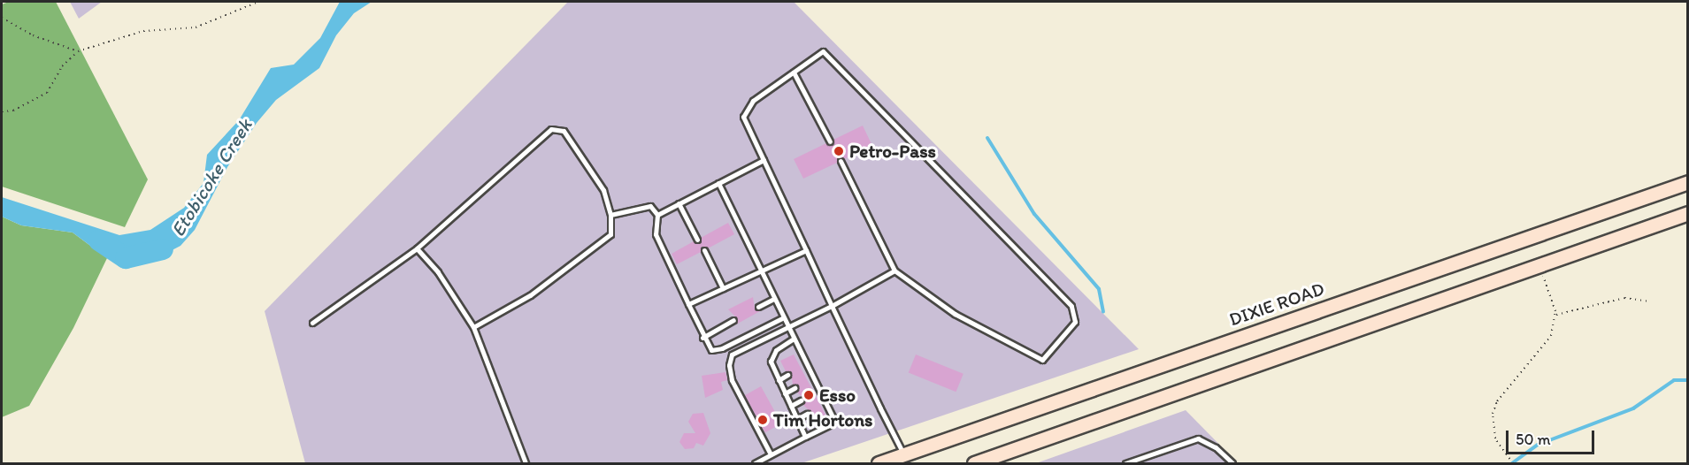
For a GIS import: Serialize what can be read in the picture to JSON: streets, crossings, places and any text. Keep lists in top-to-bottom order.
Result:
{
  "streets": {
    "main road": ["DIXIE ROAD"]
  },
  "water": ["Etobicoke Creek"],
  "places": ["Petro-Pass", "Esso", "Tim Hortons"],
  "scale_bar": "50 m"
}
